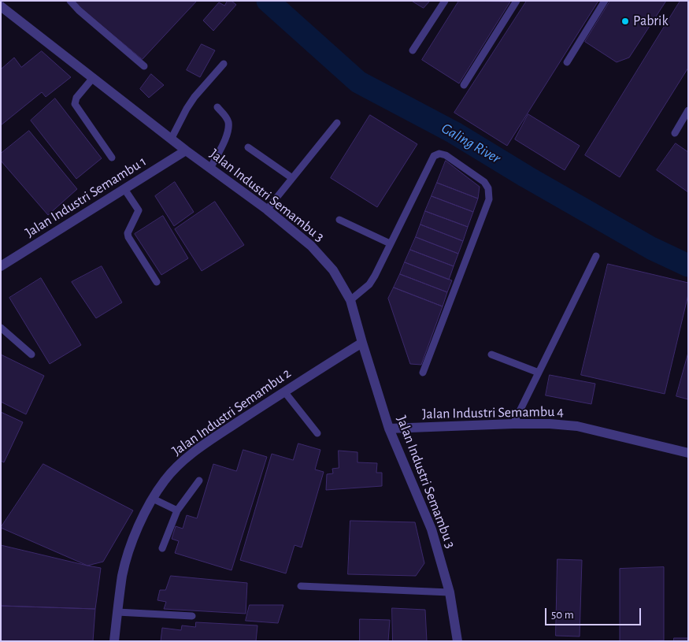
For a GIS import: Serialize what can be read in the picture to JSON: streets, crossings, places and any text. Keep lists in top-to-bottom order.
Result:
{
  "streets": {
    "street": [
      "Jalan Industri Semambu 3",
      "Jalan Industri Semambu 1",
      "Jalan Industri Semambu 2",
      "Jalan Industri Semambu 4"
    ]
  },
  "crossings": [
    ["Jalan Industri Semambu 3", "Jalan Industri Semambu 1"],
    ["Jalan Industri Semambu 3", "Jalan Industri Semambu 2"],
    ["Jalan Industri Semambu 3", "Jalan Industri Semambu 4"]
  ],
  "water": ["Galing River"],
  "places": ["Pabrik"],
  "scale_bar": "50 m"
}
